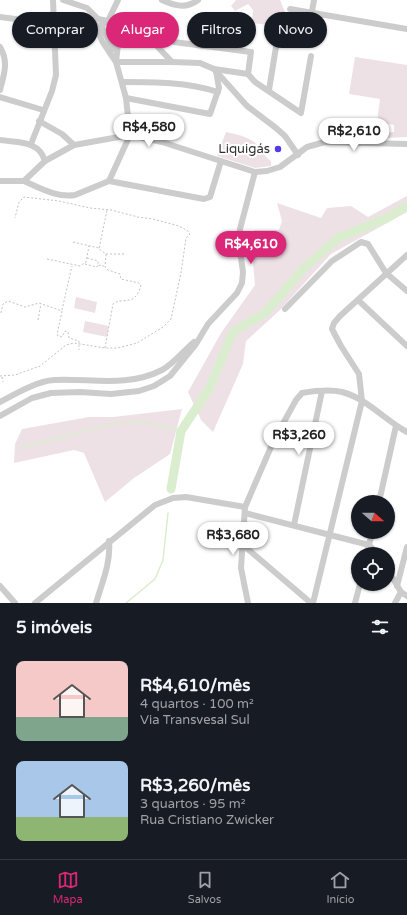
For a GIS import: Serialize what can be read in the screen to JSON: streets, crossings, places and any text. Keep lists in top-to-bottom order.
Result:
{
  "places": ["Liquigás"],
  "north": "right",
  "page": {
    "chip": [
      "Comprar",
      "Alugar",
      "Filtros",
      "Novo"
    ],
    "price": [
      "R$4,580",
      "R$2,610",
      "R$4,610",
      "R$3,260",
      "R$3,680"
    ],
    "heading": "5 imóveis",
    "list": [
      {
        "name": "R$4,610/mês",
        "note": "4 quartos · 100 m² · Via Transvesal Sul"
      },
      {
        "name": "R$3,260/mês",
        "note": "3 quartos · 95 m² · Rua Cristiano Zwicker"
      }
    ],
    "tabs": ["Mapa", "Salvos", "Início"]
  }
}
